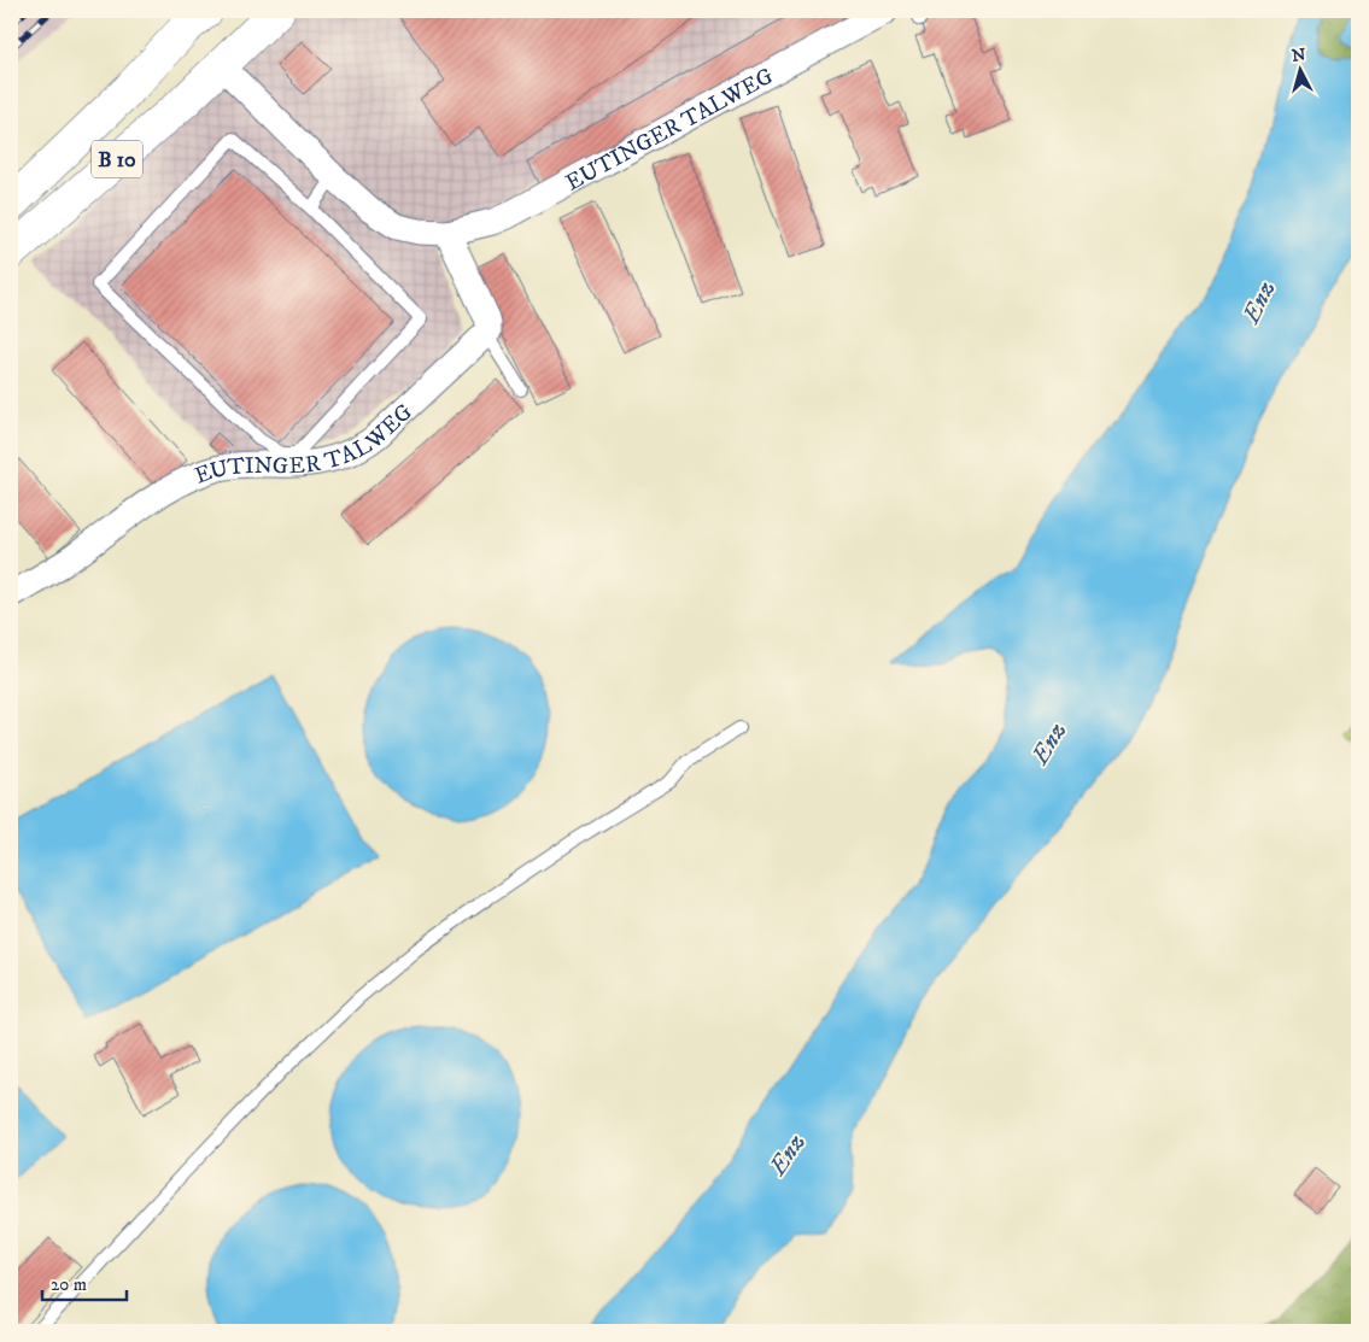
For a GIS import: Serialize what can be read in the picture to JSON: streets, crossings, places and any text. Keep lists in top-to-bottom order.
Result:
{
  "streets": {
    "main road": ["B 10"],
    "street": ["EUTINGER TALWEG"]
  },
  "crossings": [
    ["EUTINGER TALWEG", "B 10"]
  ],
  "water": ["Enz"],
  "scale_bar": "20 m",
  "north": "top"
}
